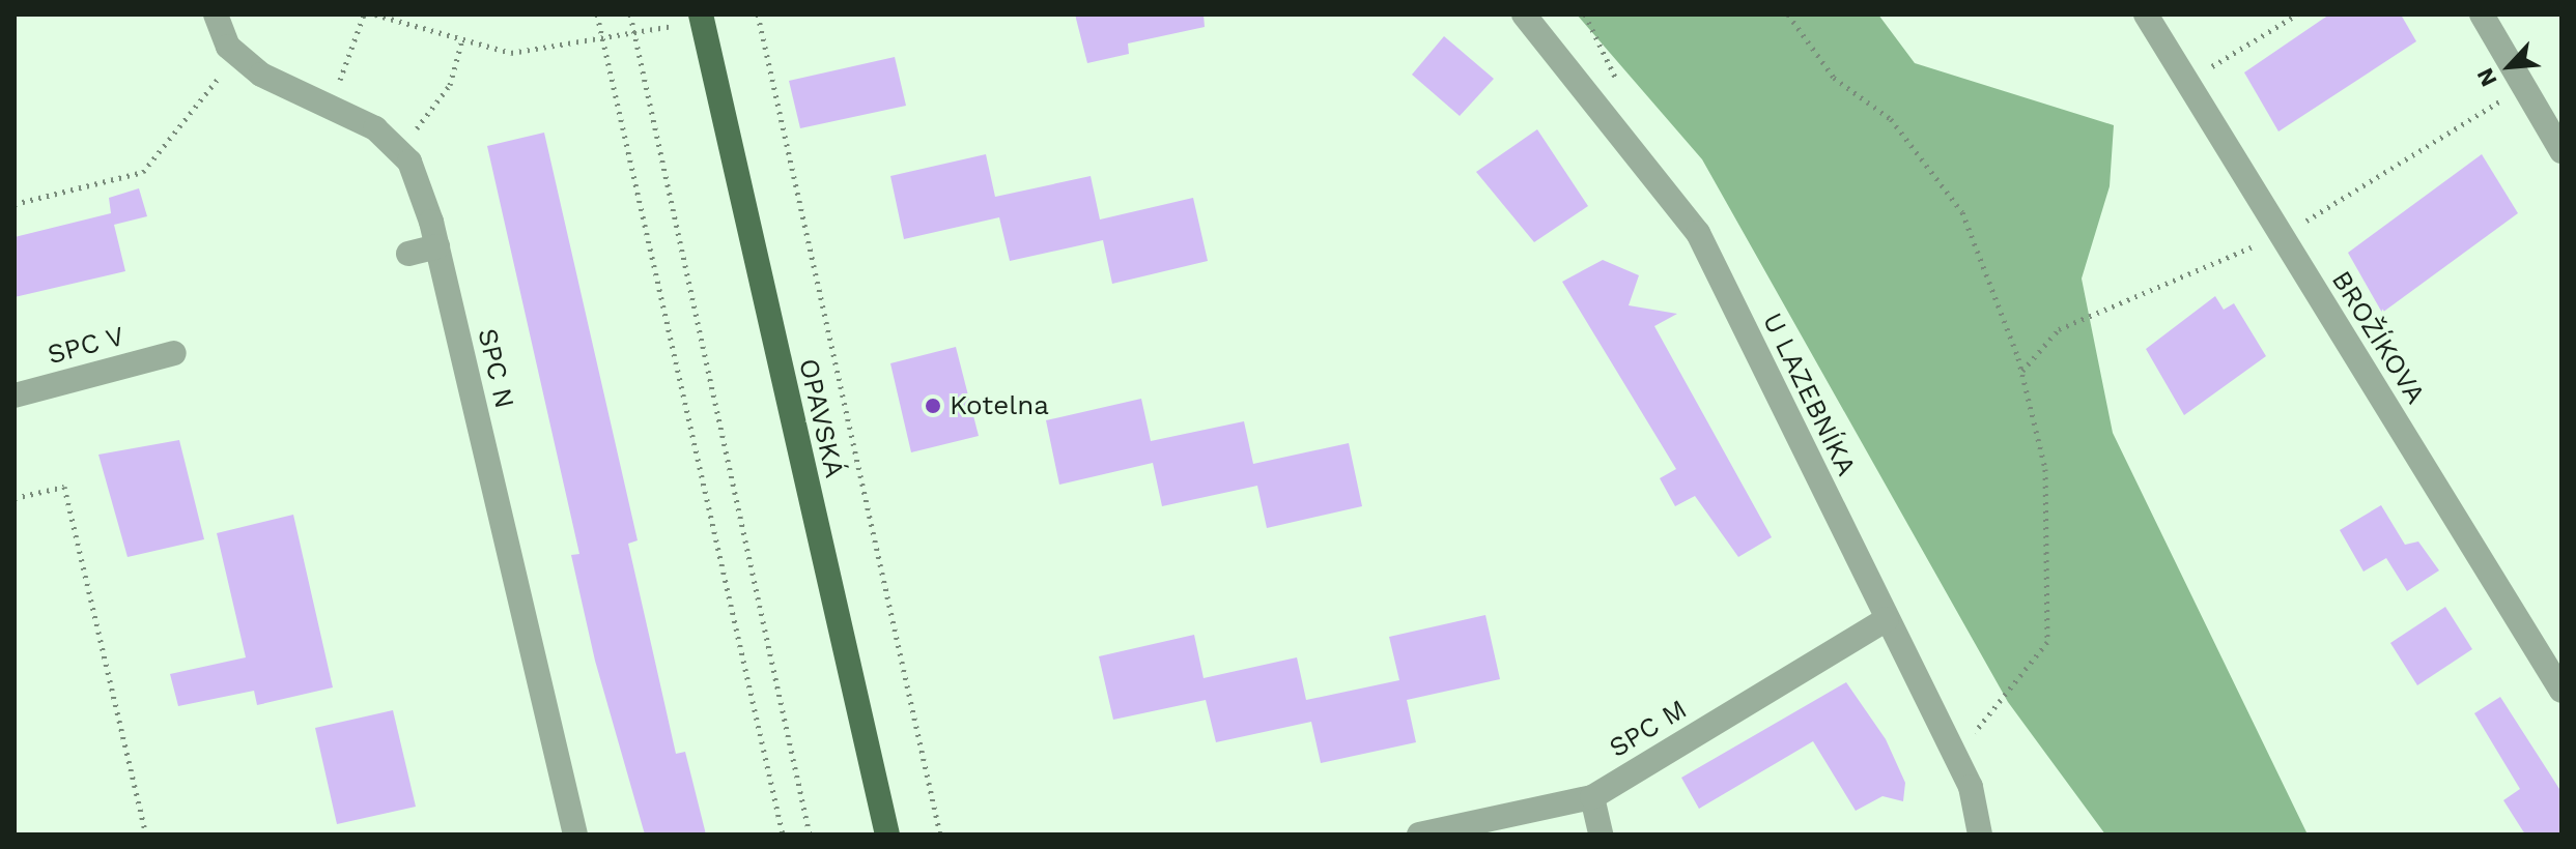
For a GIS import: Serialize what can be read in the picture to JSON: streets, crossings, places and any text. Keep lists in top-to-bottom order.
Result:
{
  "streets": {
    "main road": ["OPAVSKÁ"],
    "street": [
      "BROŽÍKOVA",
      "SPC V",
      "SPC N",
      "U LAZEBNÍKA",
      "SPC M"
    ]
  },
  "crossings": [
    ["U LAZEBNÍKA", "SPC M"]
  ],
  "places": ["Kotelna"],
  "north": "bottom left"
}
